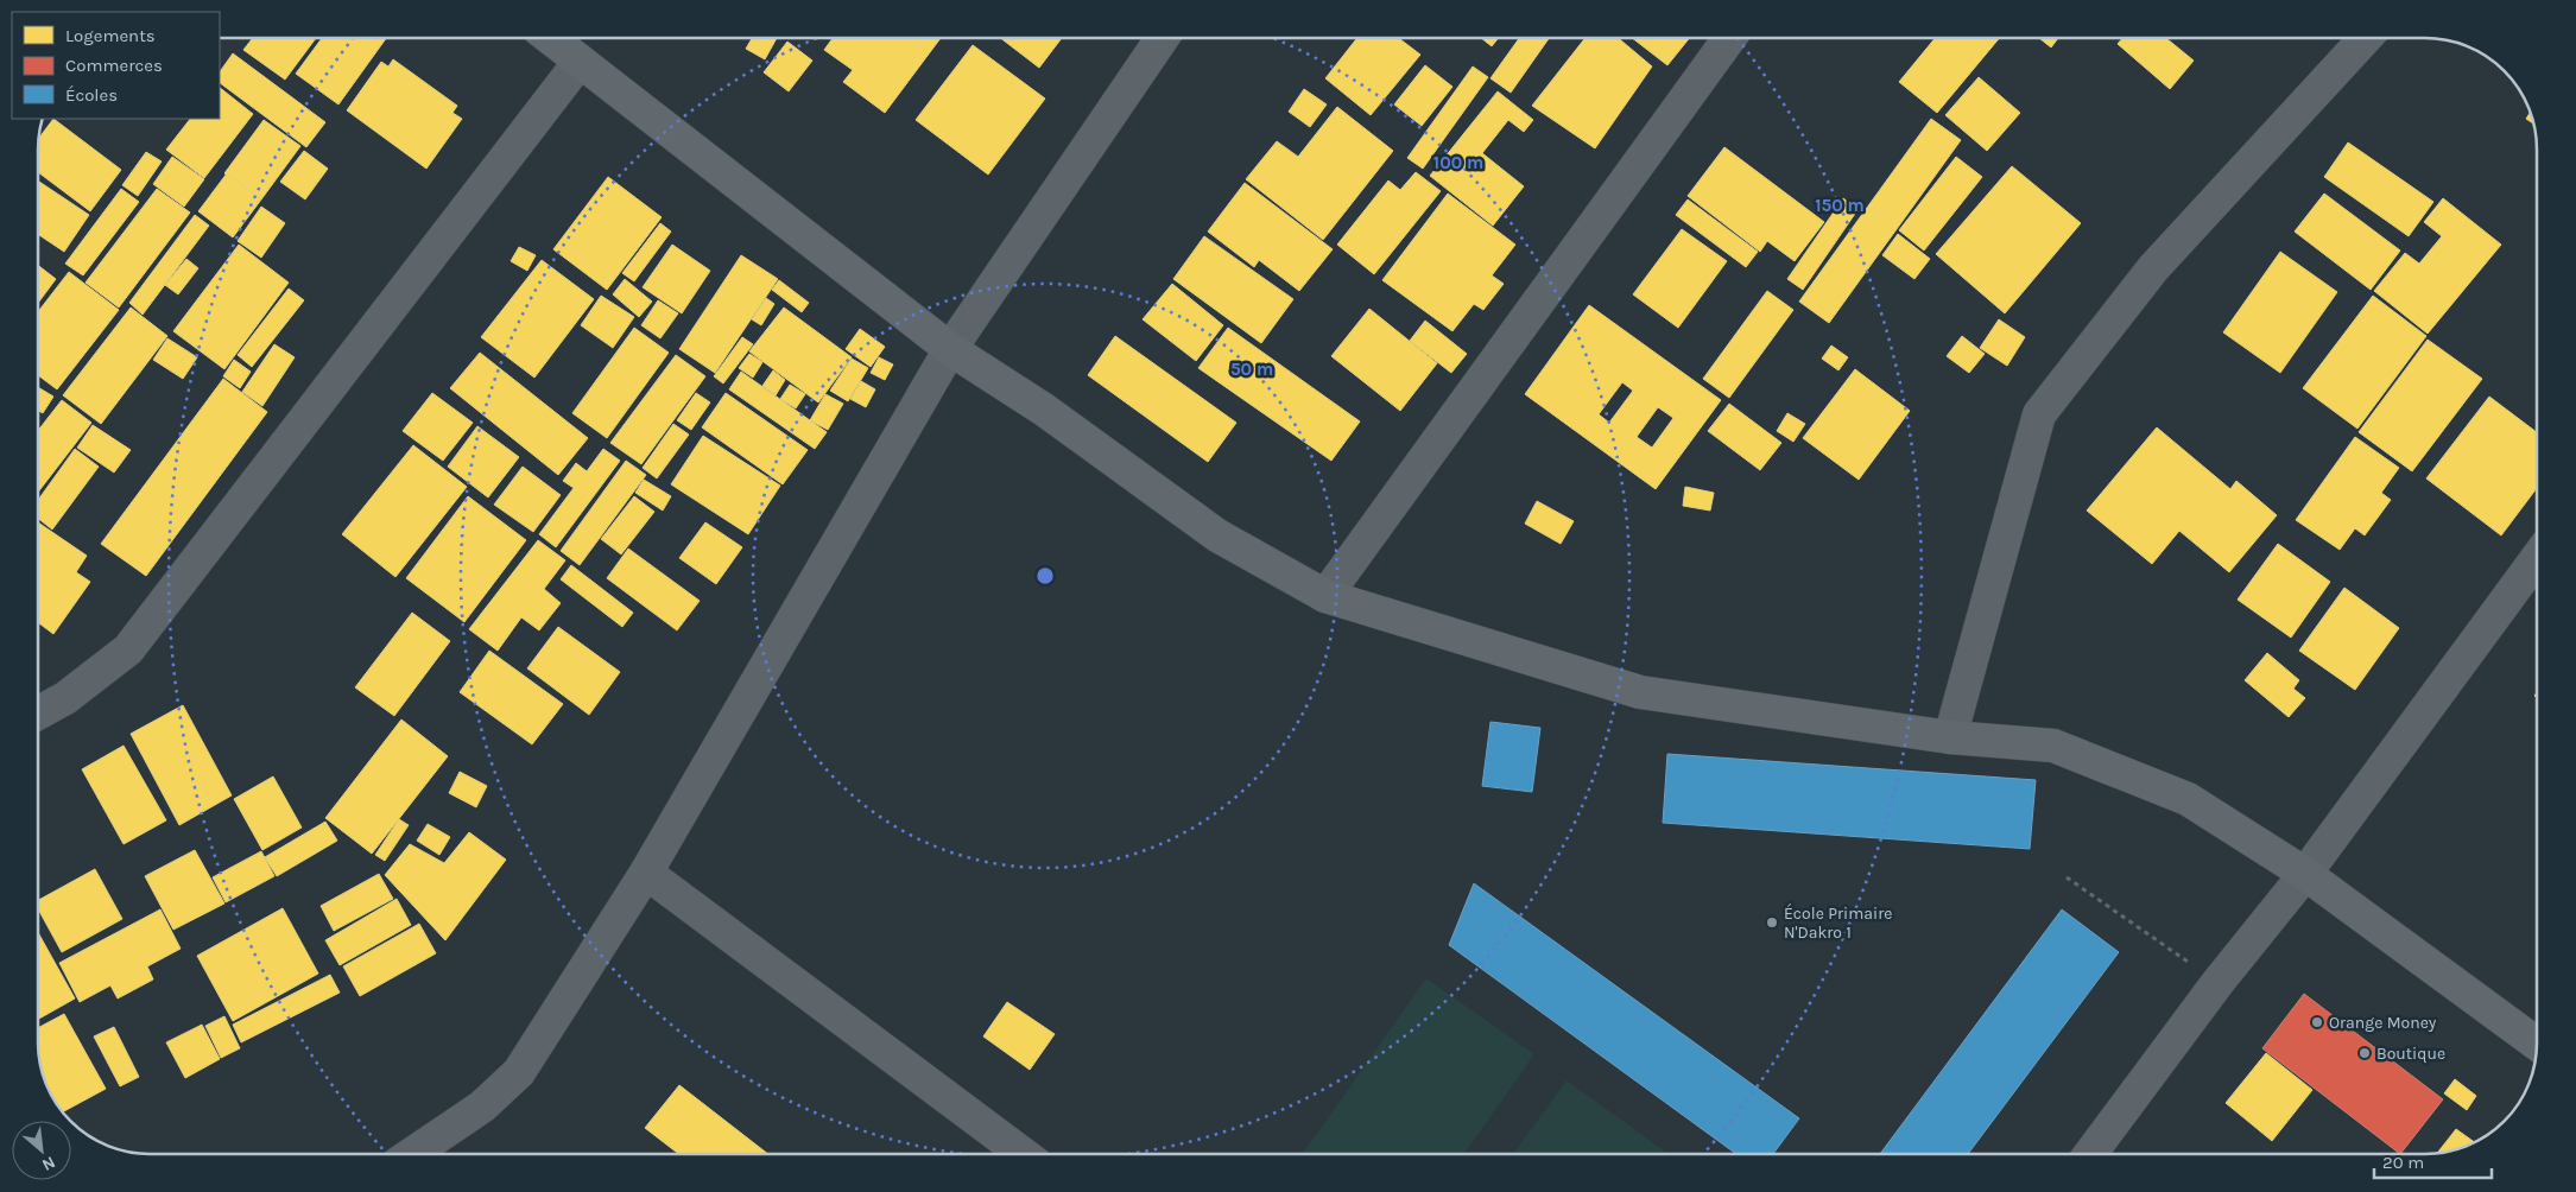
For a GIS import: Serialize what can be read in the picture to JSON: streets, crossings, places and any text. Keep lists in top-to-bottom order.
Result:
{
  "places": ["École Primaire N'Dakro 1", "Orange Money", "Boutique"],
  "legend": ["Logements", "Commerces", "Écoles"],
  "scale_bar": "20 m",
  "north": "bottom right",
  "rings": ["100 m", "150 m", "50 m"]
}
